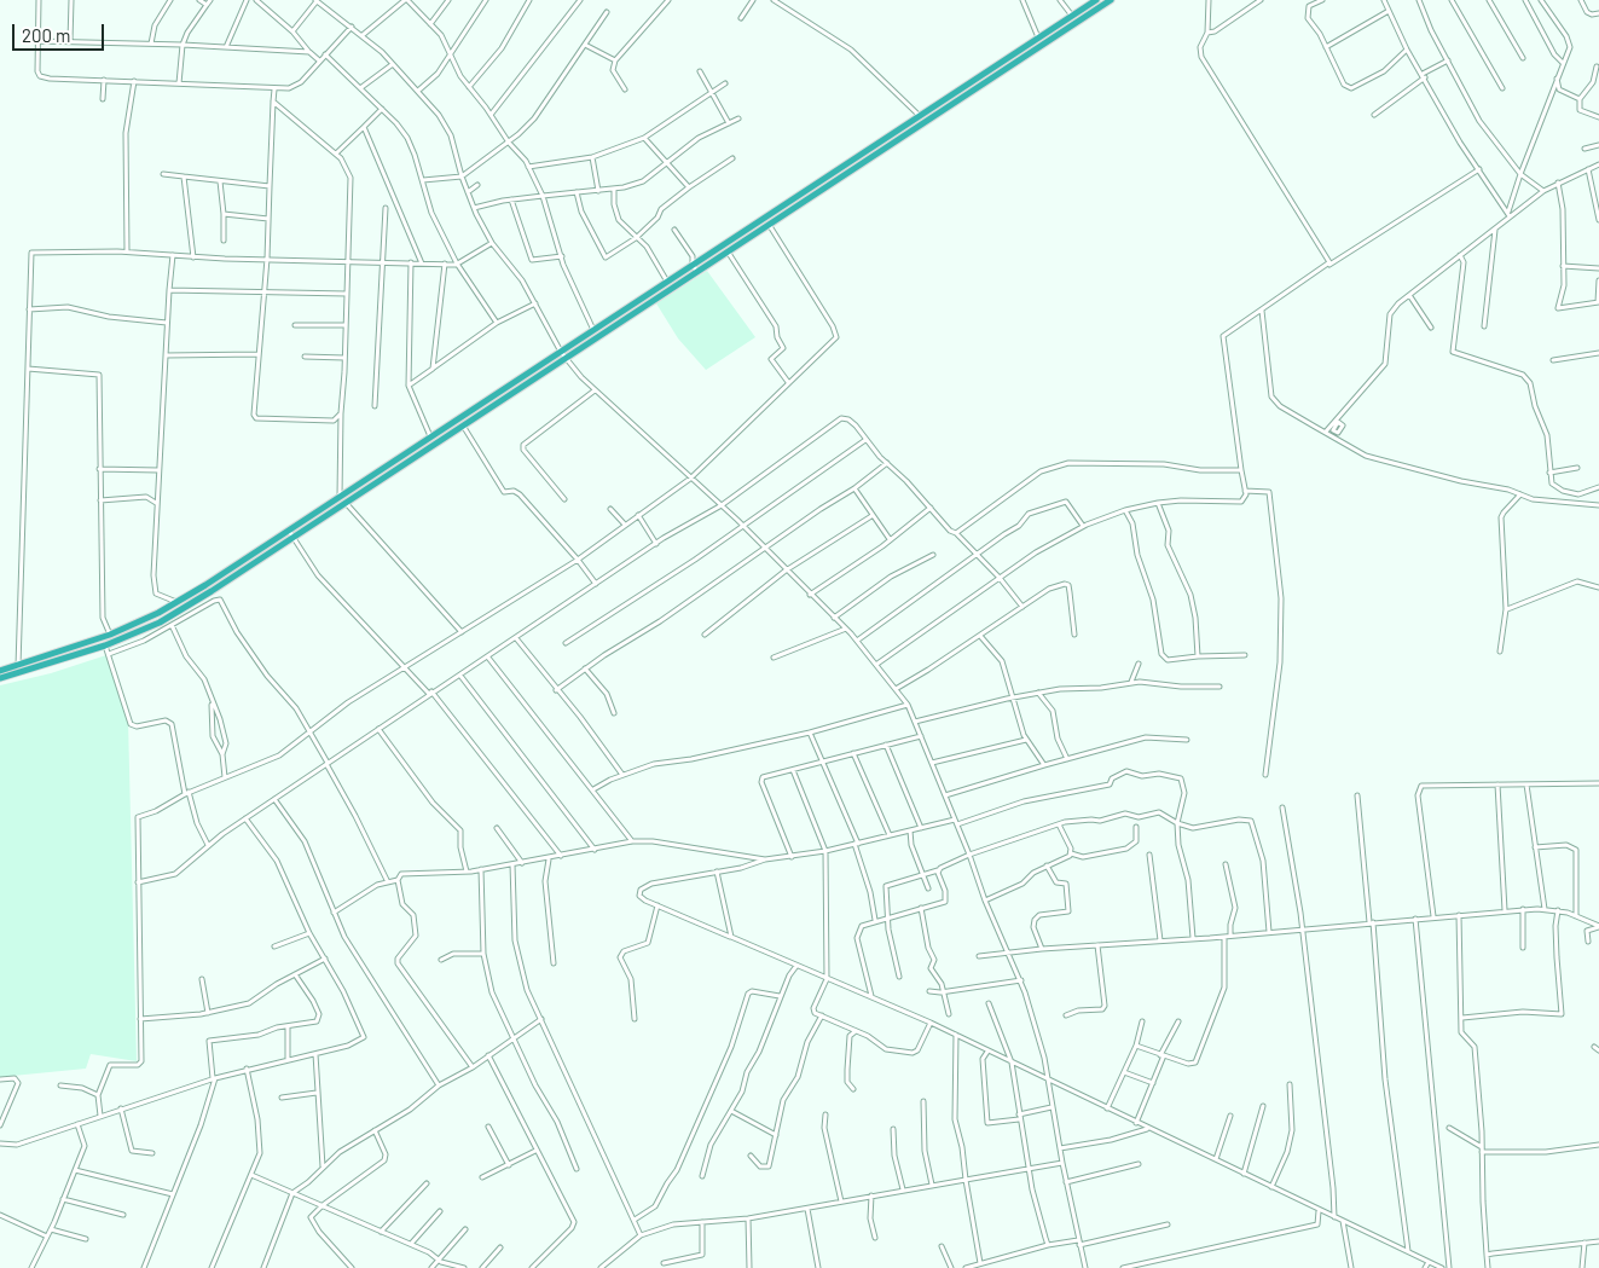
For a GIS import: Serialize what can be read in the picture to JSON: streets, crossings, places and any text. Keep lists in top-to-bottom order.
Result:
{
  "scale_bar": "200 m"
}
